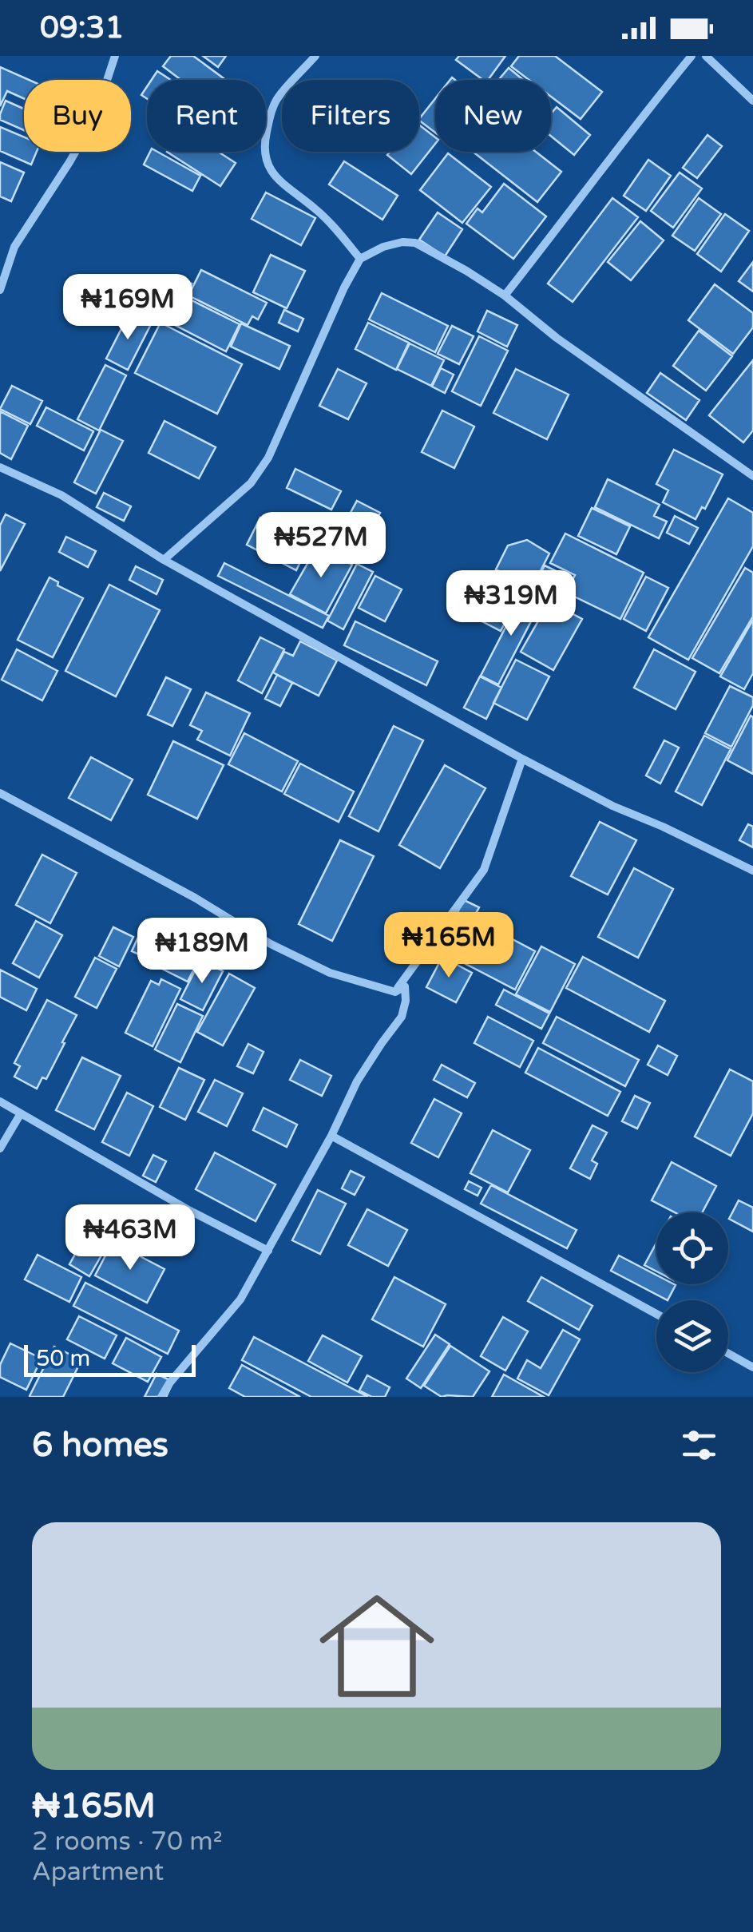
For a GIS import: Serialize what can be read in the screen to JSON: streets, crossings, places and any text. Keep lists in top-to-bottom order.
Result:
{
  "scale_bar": "50 m",
  "page": {
    "status": "09:31",
    "chip": [
      "Buy",
      "Rent",
      "Filters",
      "New"
    ],
    "price": [
      "₦169M",
      "₦527M",
      "₦319M",
      "₦165M",
      "₦189M",
      "₦463M"
    ],
    "scale": "50 m",
    "heading": "6 homes",
    "list": [
      {
        "name": "₦165M",
        "note": "2 rooms · 70 m² · Apartment"
      }
    ]
  }
}
